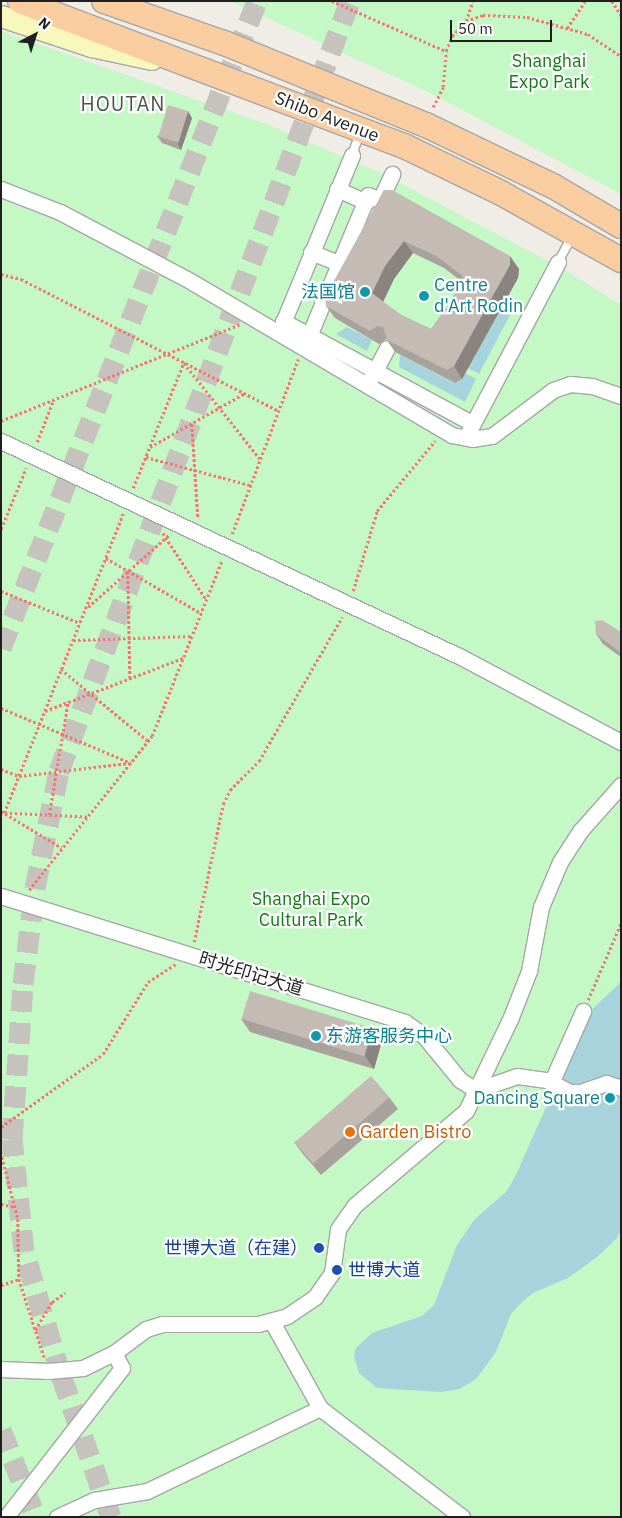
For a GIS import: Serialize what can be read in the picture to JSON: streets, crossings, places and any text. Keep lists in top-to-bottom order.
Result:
{
  "streets": {
    "main road": ["Shibo Avenue"],
    "street": ["时光印记大道"]
  },
  "districts": ["HOUTAN"],
  "parks": ["Shanghai Expo Park", "Shanghai Expo Cultural Park"],
  "places": [
    "法国馆",
    "Centre d'Art Rodin",
    "东游客服务中心",
    "Dancing Square",
    "Garden Bistro",
    "世博大道（在建）",
    "世博大道"
  ],
  "scale_bar": "50 m",
  "north": "top right"
}
